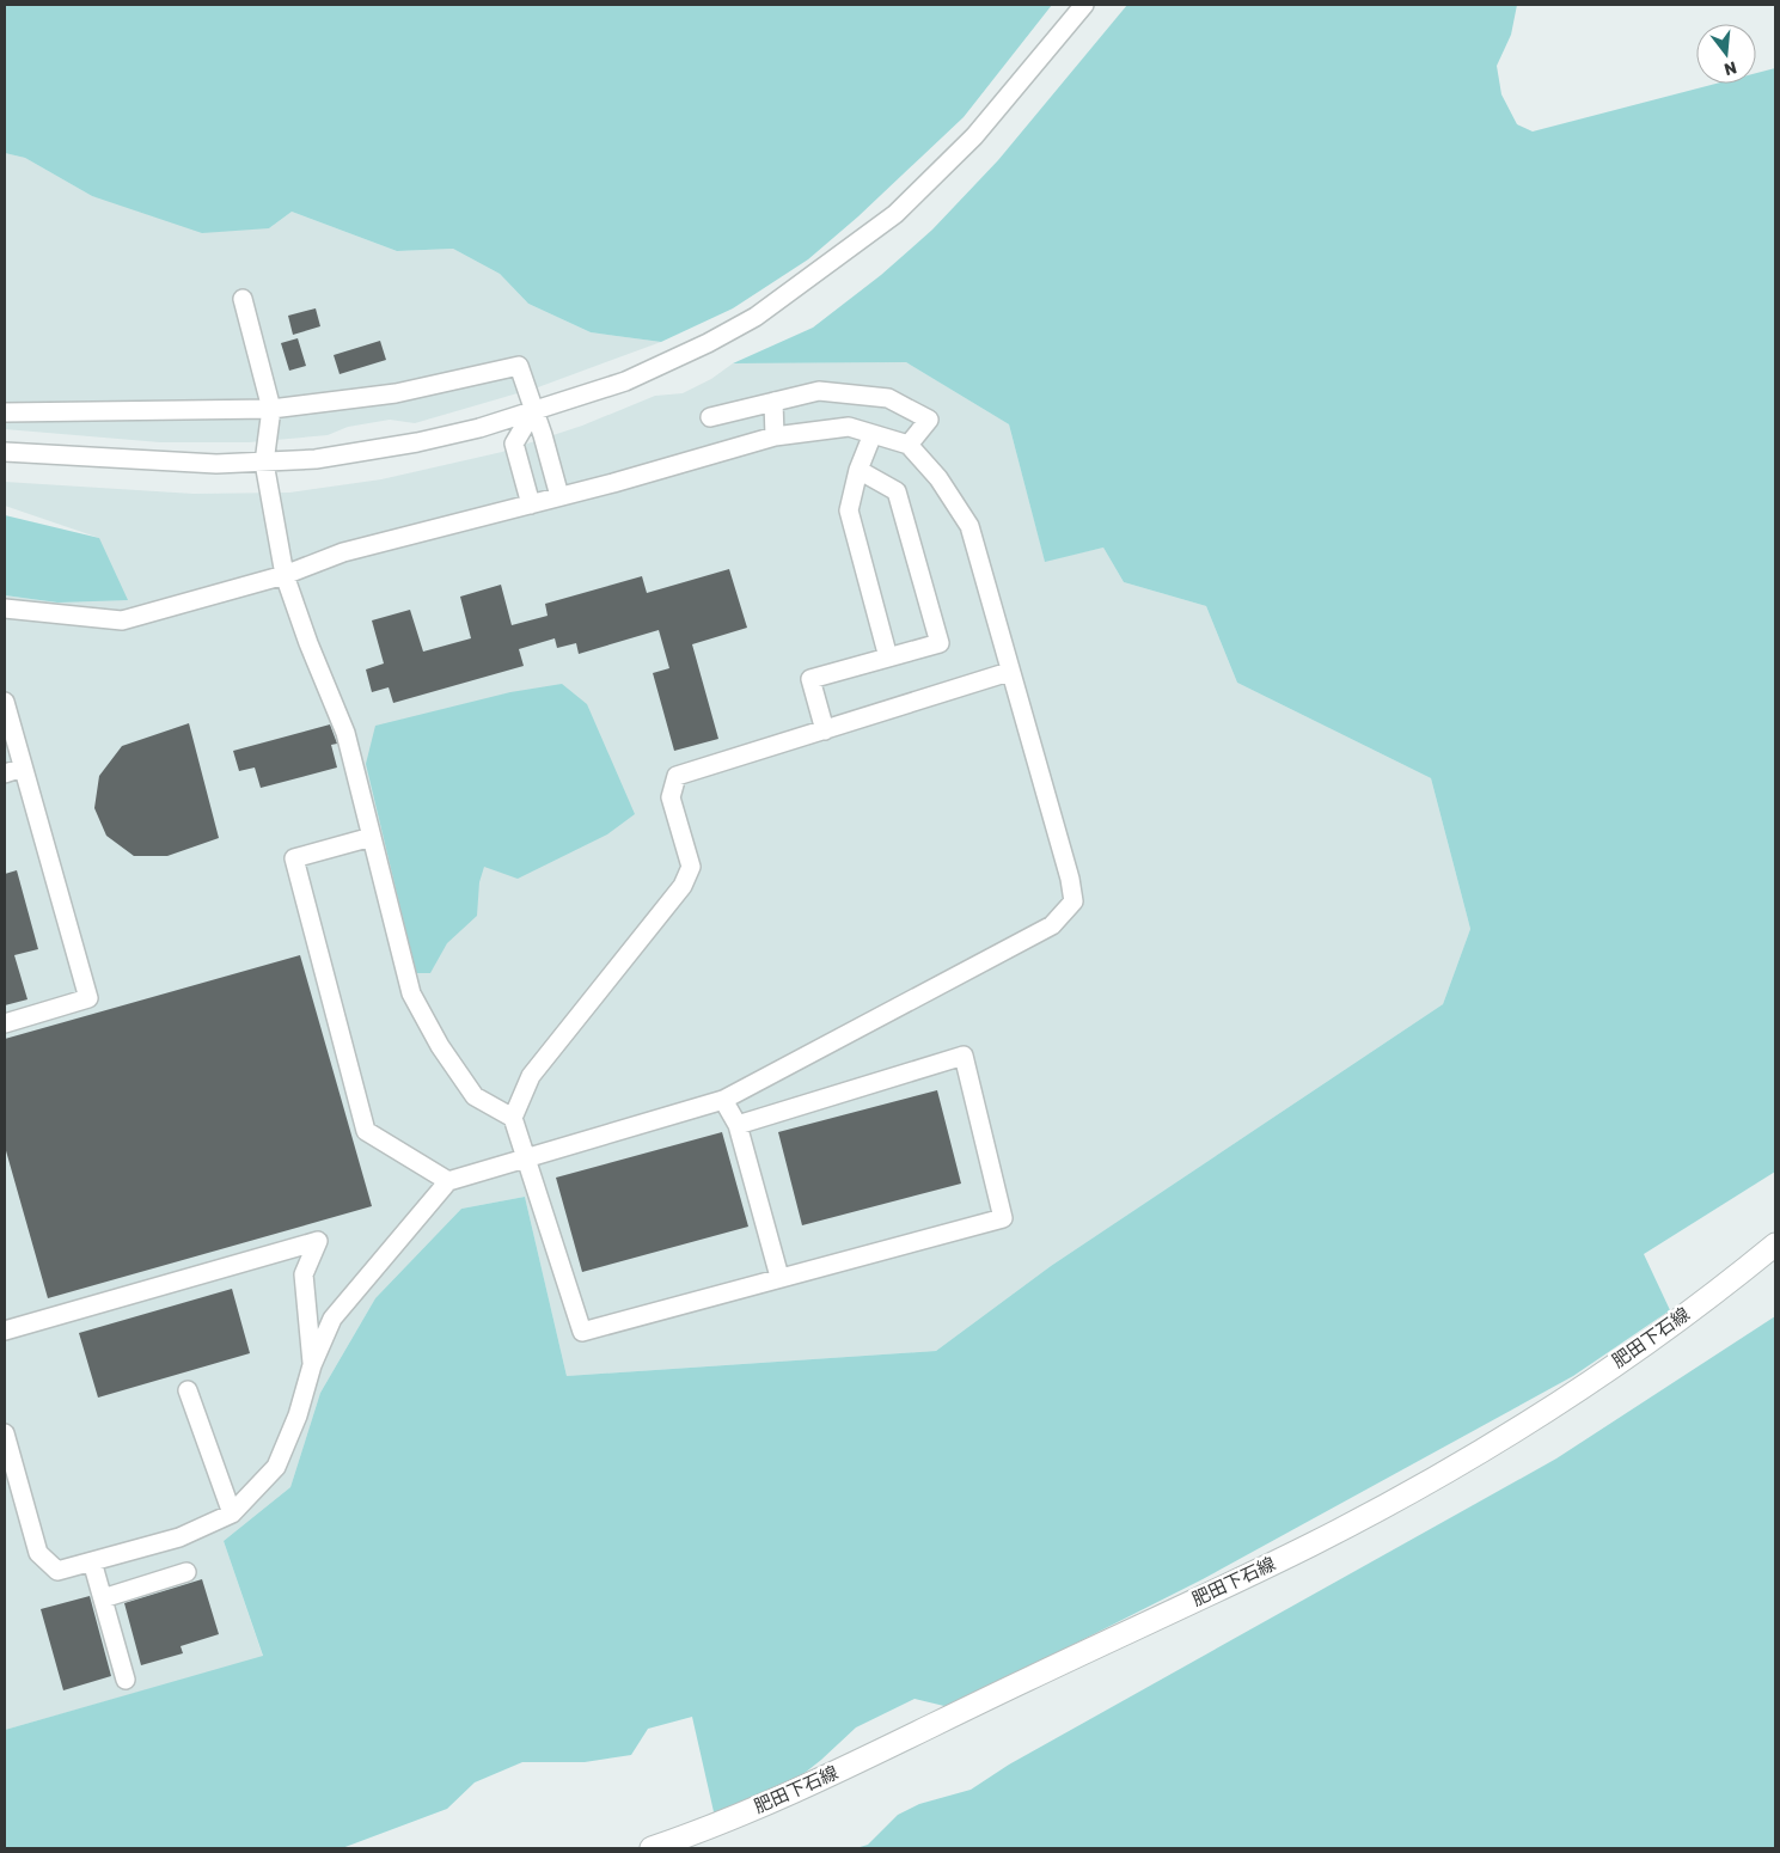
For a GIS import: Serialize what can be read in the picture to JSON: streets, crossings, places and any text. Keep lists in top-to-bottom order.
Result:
{
  "streets": {
    "main road": ["肥田下石線"]
  },
  "north": "bottom"
}
